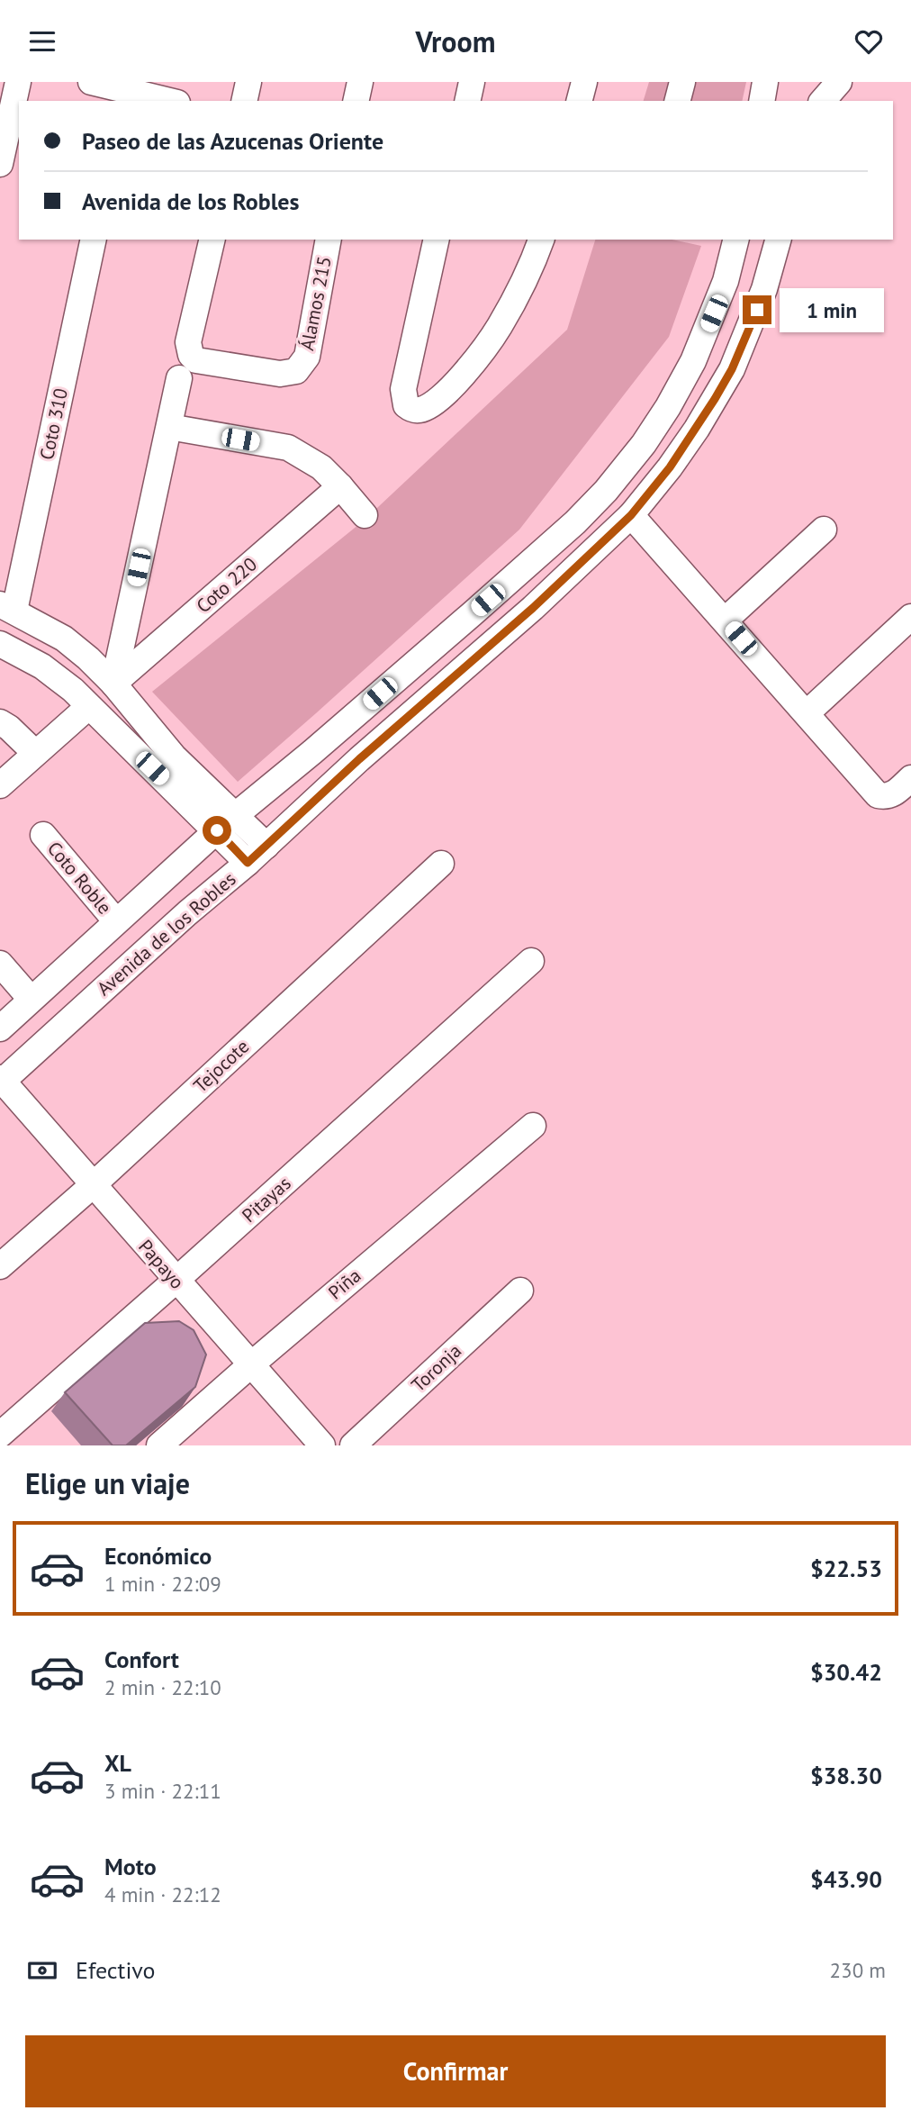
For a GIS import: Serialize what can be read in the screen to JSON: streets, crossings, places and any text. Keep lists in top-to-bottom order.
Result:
{
  "streets": {
    "street": [
      "Álamos 215",
      "Coto 310",
      "Coto 220",
      "Coto Roble",
      "Avenida de los Robles",
      "Tejocote",
      "Pitayas",
      "Papayo",
      "Piña",
      "Toronja"
    ]
  },
  "crossings": [
    ["Avenida de los Robles", "Papayo"],
    ["Tejocote", "Papayo"],
    ["Pitayas", "Papayo"],
    ["Papayo", "Piña"]
  ],
  "page": {
    "header": "Vroom",
    "banner": ["Paseo de las Azucenas Oriente", "Avenida de los Robles"],
    "bubble": "1 min",
    "heading": "Elige un viaje",
    "list": [
      {
        "name": "Económico",
        "note": "1 min · 22:09",
        "value": "$22.53"
      },
      {
        "name": "Confort",
        "note": "2 min · 22:10",
        "value": "$30.42"
      },
      {
        "name": "XL",
        "note": "3 min · 22:11",
        "value": "$38.30"
      },
      {
        "name": "Moto",
        "note": "4 min · 22:12",
        "value": "$43.90"
      }
    ],
    "pay": ["Efectivo", "230 m"],
    "buttons": "Confirmar"
  }
}
